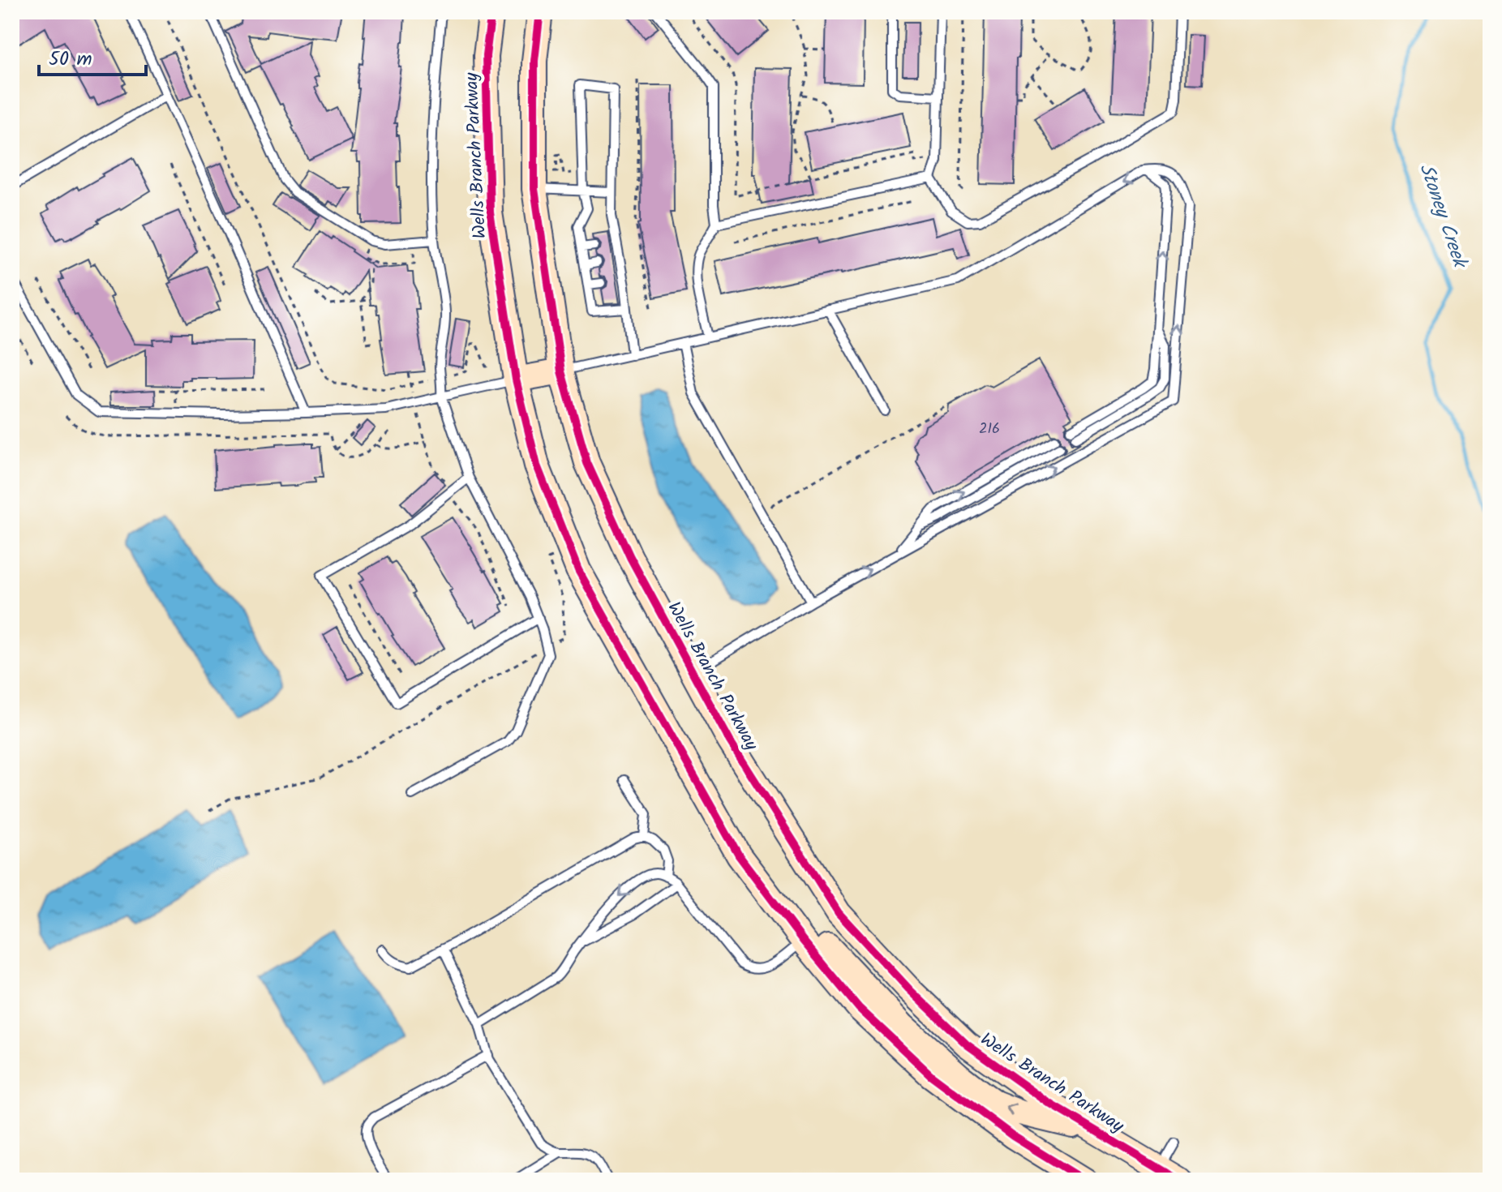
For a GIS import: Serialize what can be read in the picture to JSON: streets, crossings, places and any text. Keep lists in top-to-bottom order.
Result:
{
  "streets": {
    "main road": ["Wells Branch Parkway"]
  },
  "water": ["Stoney Creek"],
  "house_numbers": ["216"],
  "scale_bar": "50 m"
}
